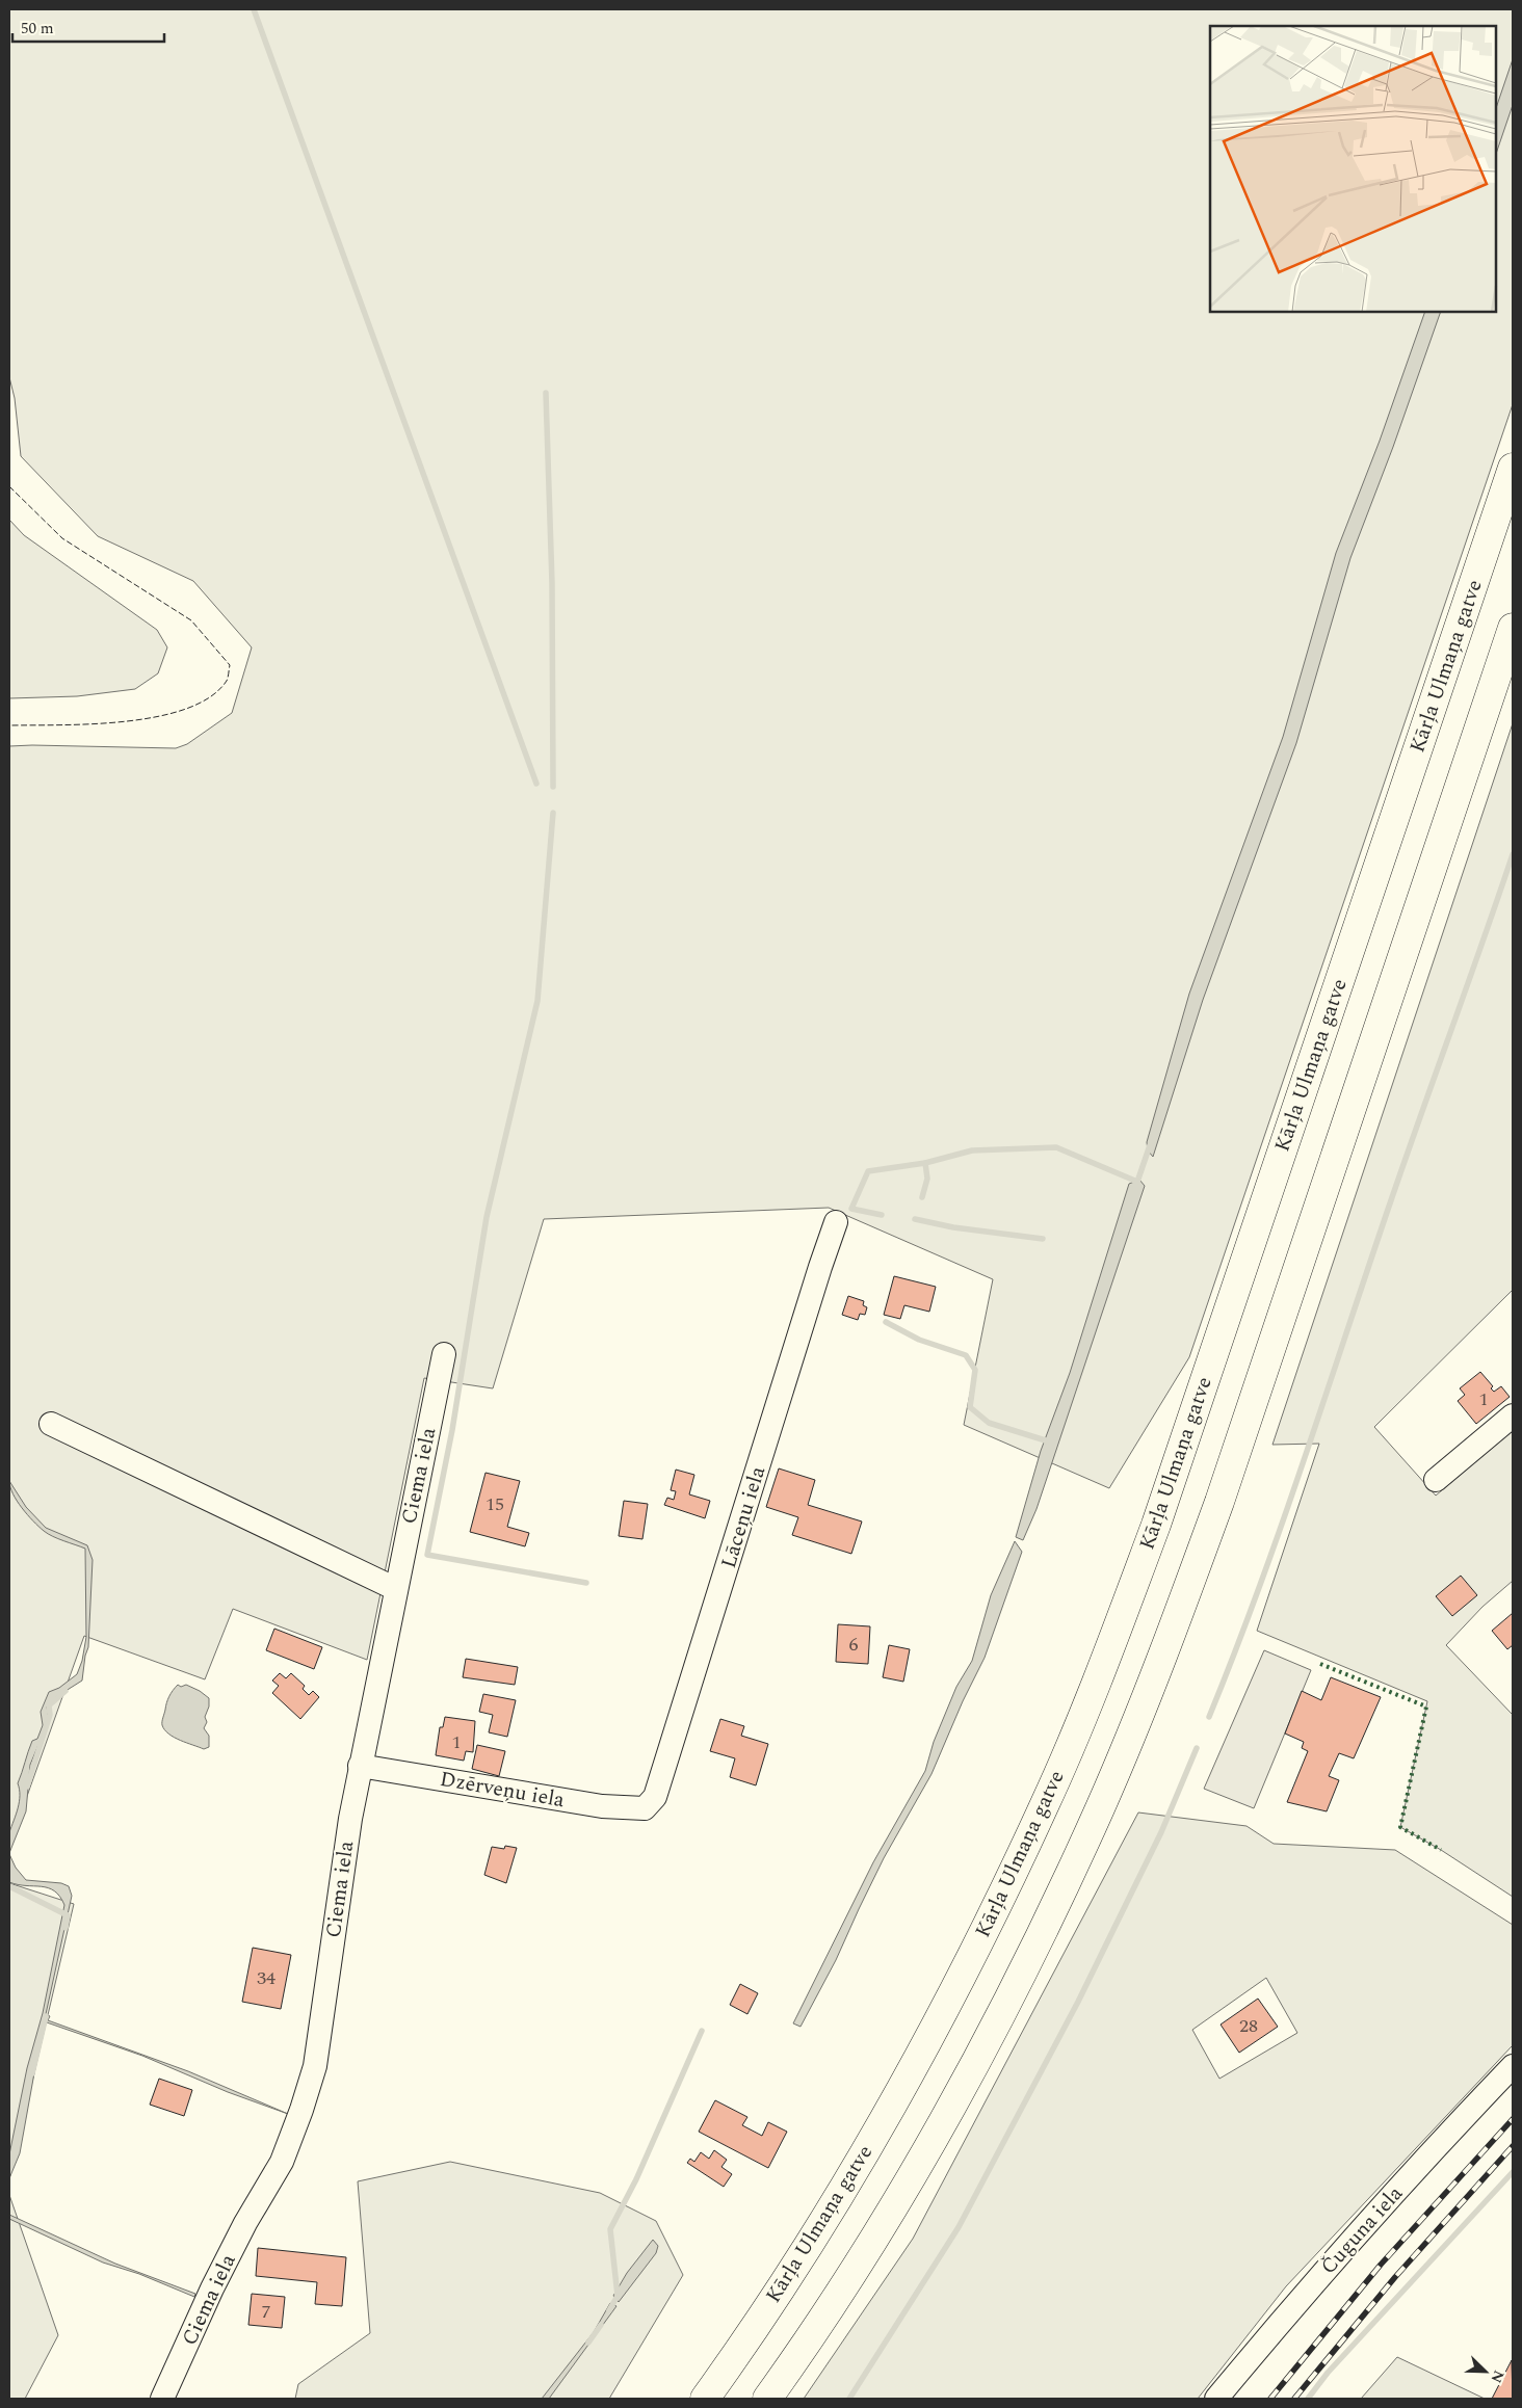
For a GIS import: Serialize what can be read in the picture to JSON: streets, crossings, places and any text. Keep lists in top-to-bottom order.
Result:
{
  "streets": {
    "highway": ["Kārļa Ulmaņa gatve"],
    "street": [
      "Ciema iela",
      "Lāceņu iela",
      "Dzērveņu iela",
      "Čuguna iela"
    ]
  },
  "crossings": [
    ["Ciema iela", "Dzērveņu iela"],
    ["Lāceņu iela", "Dzērveņu iela"]
  ],
  "house_numbers": [
    "1",
    "15",
    "6",
    "1",
    "34",
    "28",
    "7"
  ],
  "scale_bar": "50 m",
  "north": "bottom right"
}
